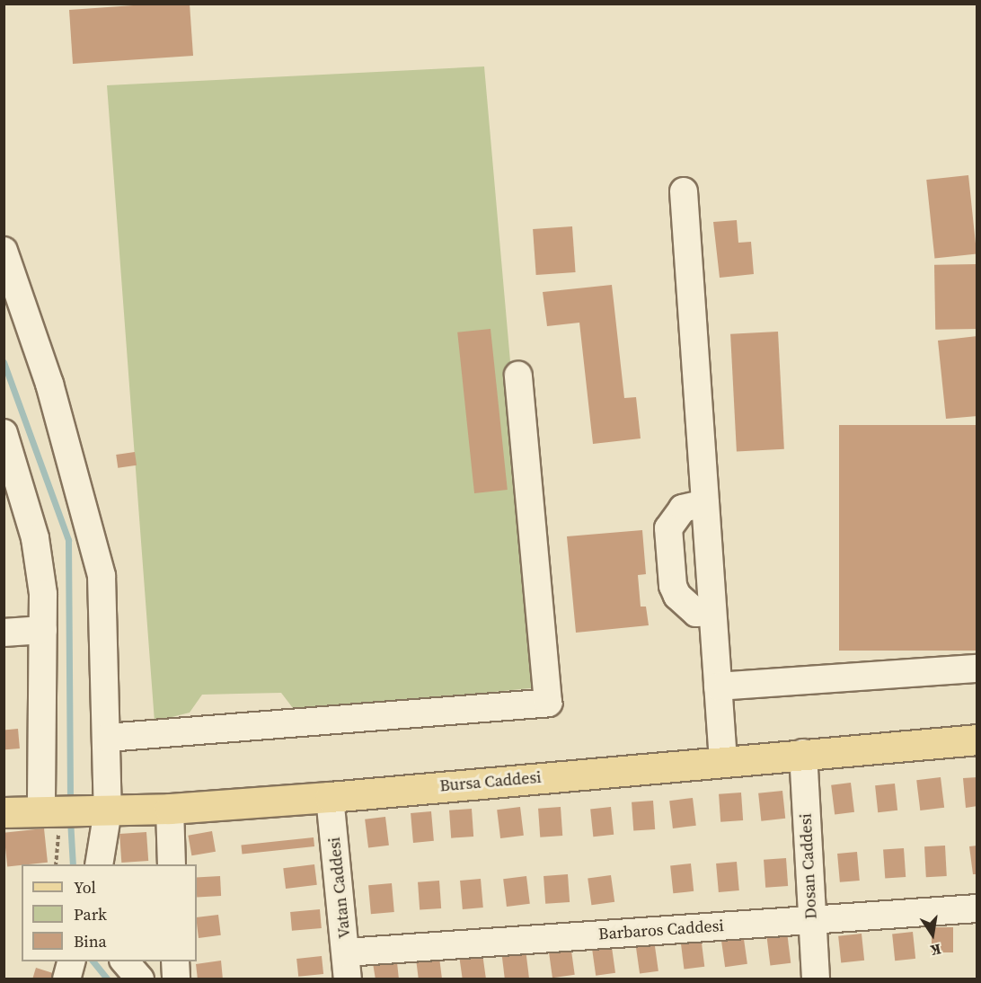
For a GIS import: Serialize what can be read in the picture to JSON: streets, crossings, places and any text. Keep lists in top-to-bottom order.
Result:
{
  "streets": {
    "main road": ["Bursa Caddesi"],
    "street": ["Dosan Caddesi", "Vatan Caddesi", "Barbaros Caddesi"]
  },
  "crossings": [
    ["Bursa Caddesi", "Dosan Caddesi"],
    ["Bursa Caddesi", "Vatan Caddesi"],
    ["Dosan Caddesi", "Barbaros Caddesi"],
    ["Vatan Caddesi", "Barbaros Caddesi"]
  ],
  "legend": ["Yol", "Park", "Bina"],
  "north": "bottom"
}
